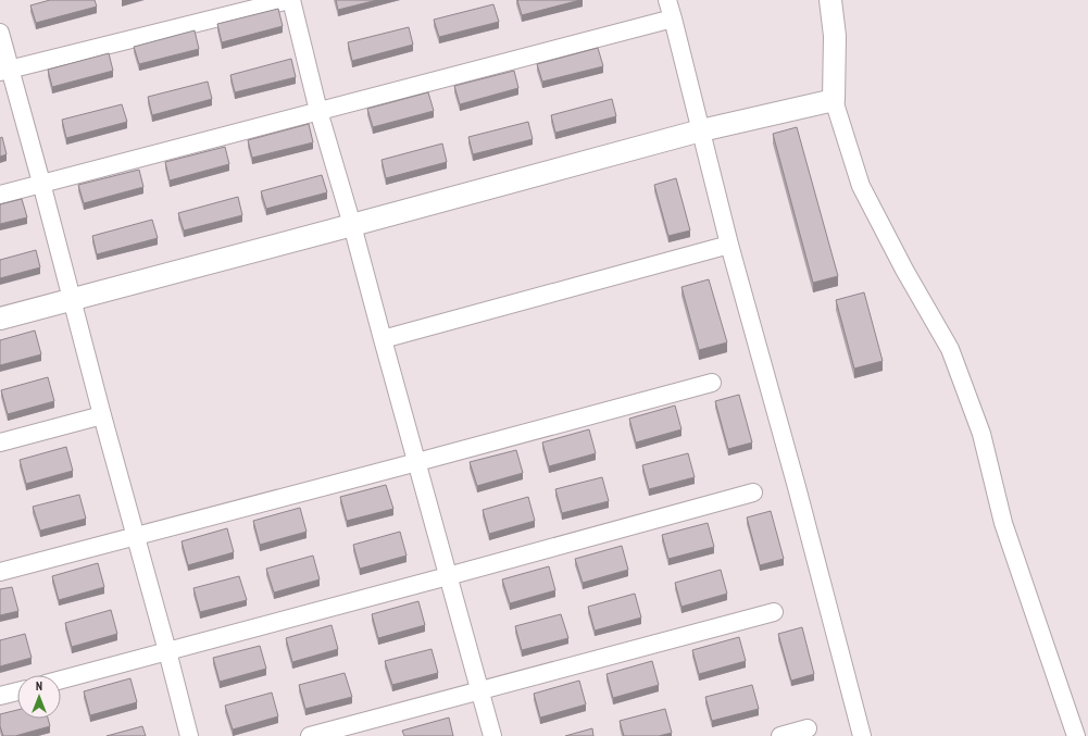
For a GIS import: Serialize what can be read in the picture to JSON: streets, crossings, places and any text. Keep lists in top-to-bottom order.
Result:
{
  "north": "top"
}
